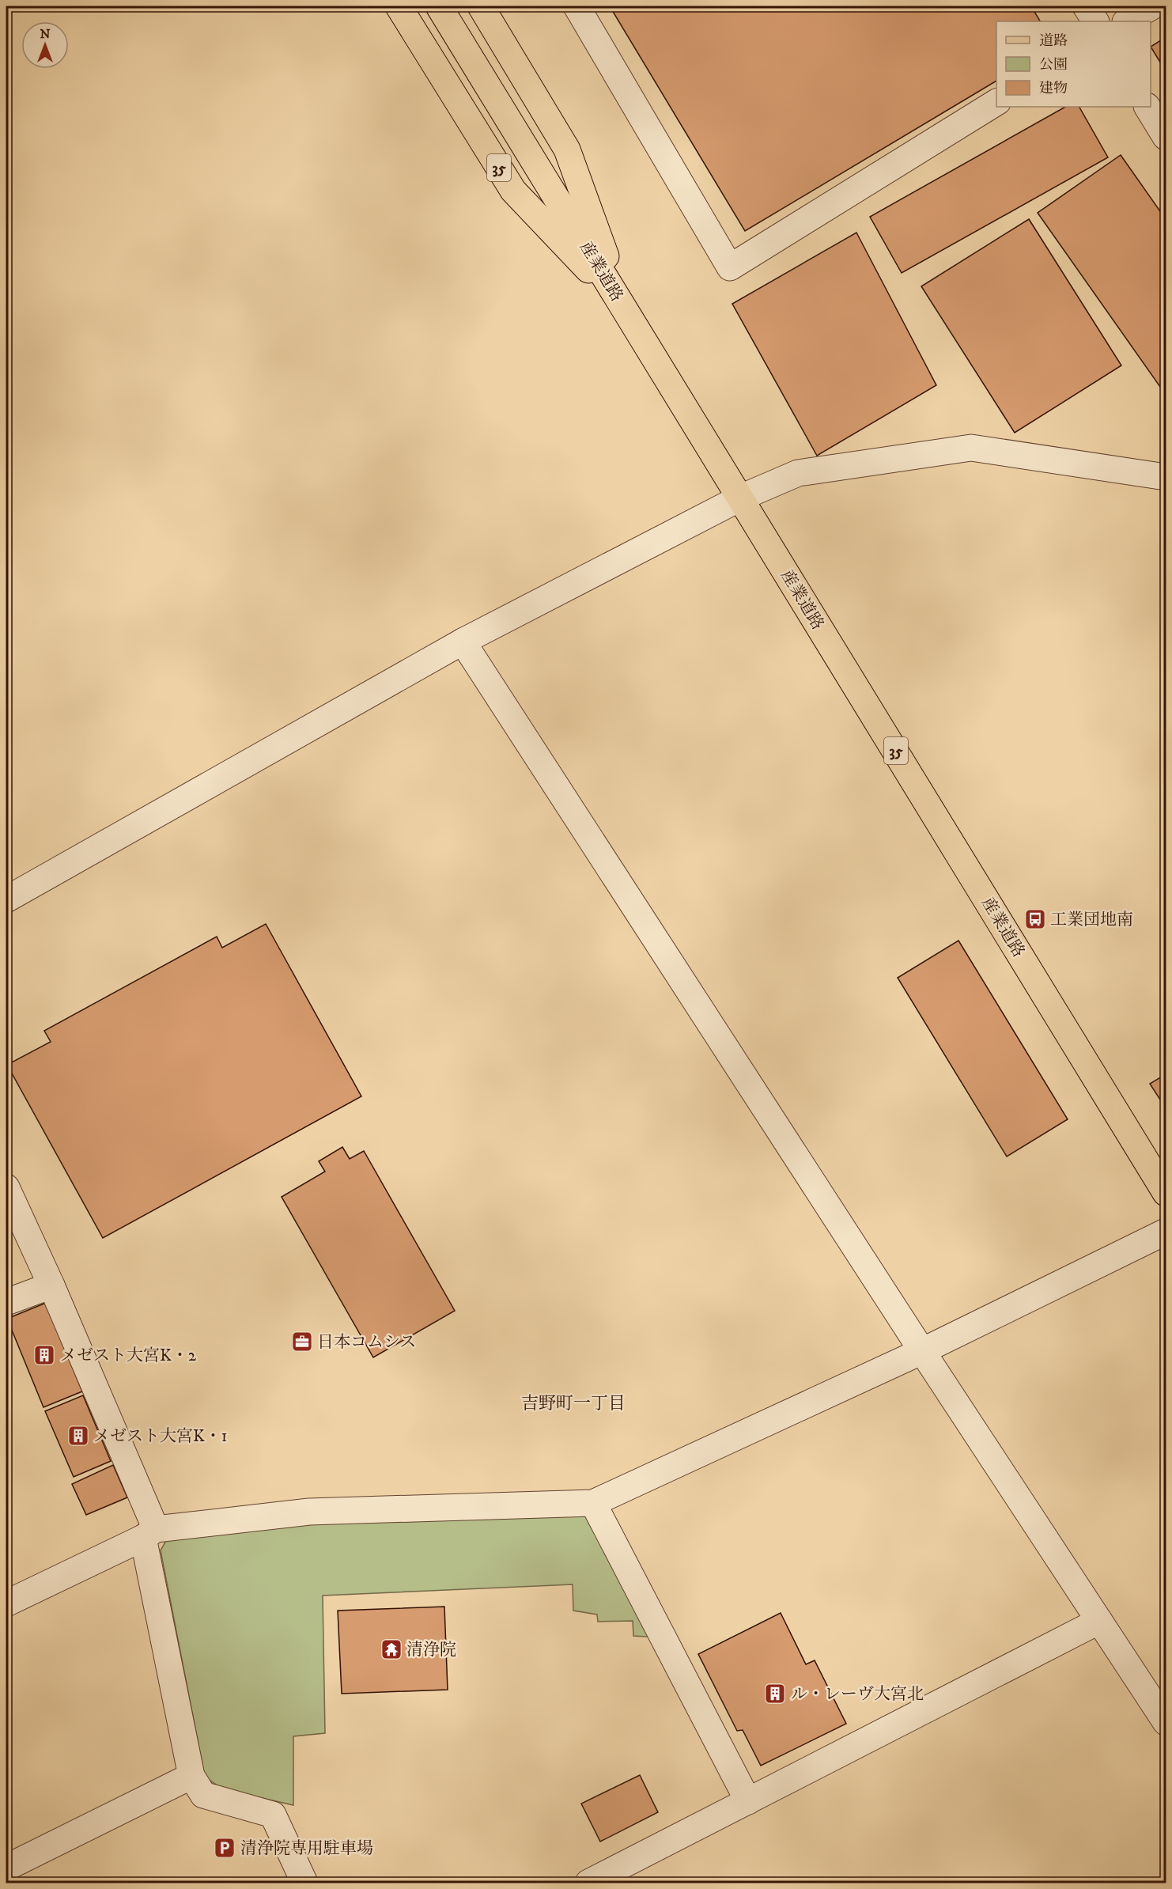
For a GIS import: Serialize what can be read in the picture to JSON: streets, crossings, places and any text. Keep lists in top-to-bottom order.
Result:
{
  "streets": {
    "main road": ["35", "産業道路"]
  },
  "crossings": [
    ["35", "産業道路"]
  ],
  "districts": ["吉野町一丁目"],
  "places": {
    "bus stop": ["工業団地南"],
    "office": ["日本コムシス"],
    "building": ["メゼスト大宮K・2", "メゼスト大宮K・1", "ル・レーヴ大宮北"],
    "temple": ["清浄院"],
    "parking": ["清浄院専用駐車場"]
  },
  "legend": ["道路", "公園", "建物"],
  "north": "top"
}
